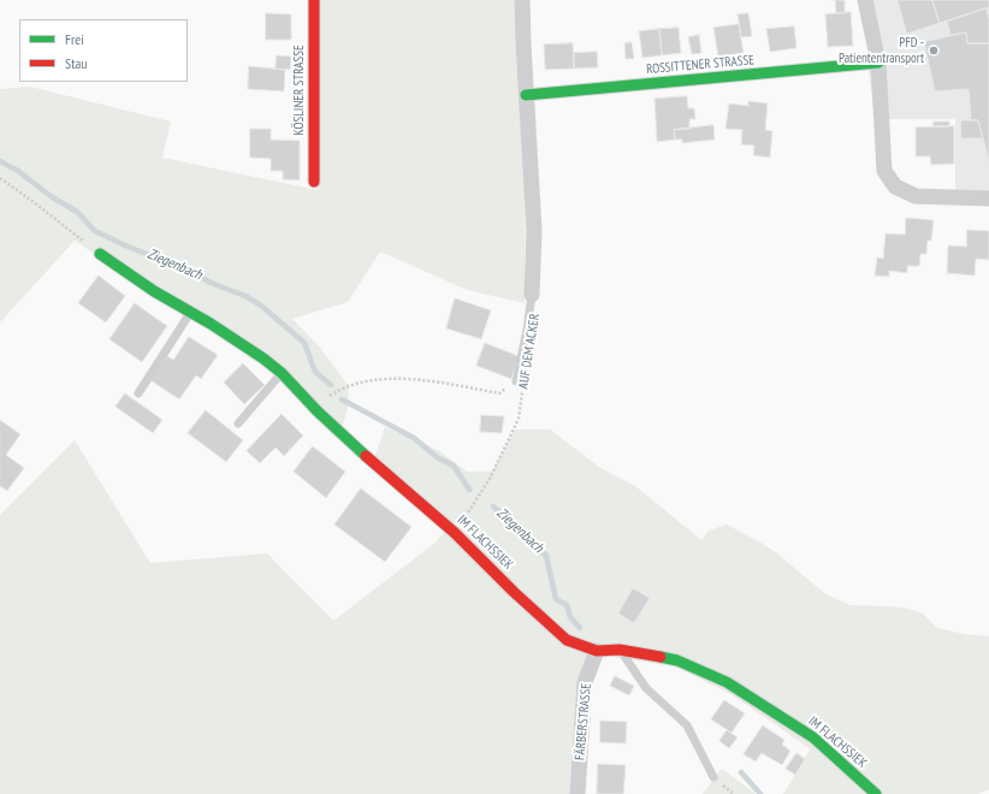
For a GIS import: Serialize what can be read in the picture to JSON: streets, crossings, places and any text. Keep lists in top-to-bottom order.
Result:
{
  "streets": {
    "street": [
      "ROSSITTENER STRASSE",
      "KÖSLINER STRASSE",
      "AUF DEM ACKER",
      "IM FLACHSSIEK",
      "FÄRBERSTRASSE"
    ]
  },
  "crossings": [
    ["ROSSITTENER STRASSE", "AUF DEM ACKER"],
    ["AUF DEM ACKER", "IM FLACHSSIEK"],
    ["IM FLACHSSIEK", "FÄRBERSTRASSE"]
  ],
  "water": ["Ziegenbach"],
  "places": ["PFD - Patiententransport"],
  "legend": ["Frei", "Stau"]
}
